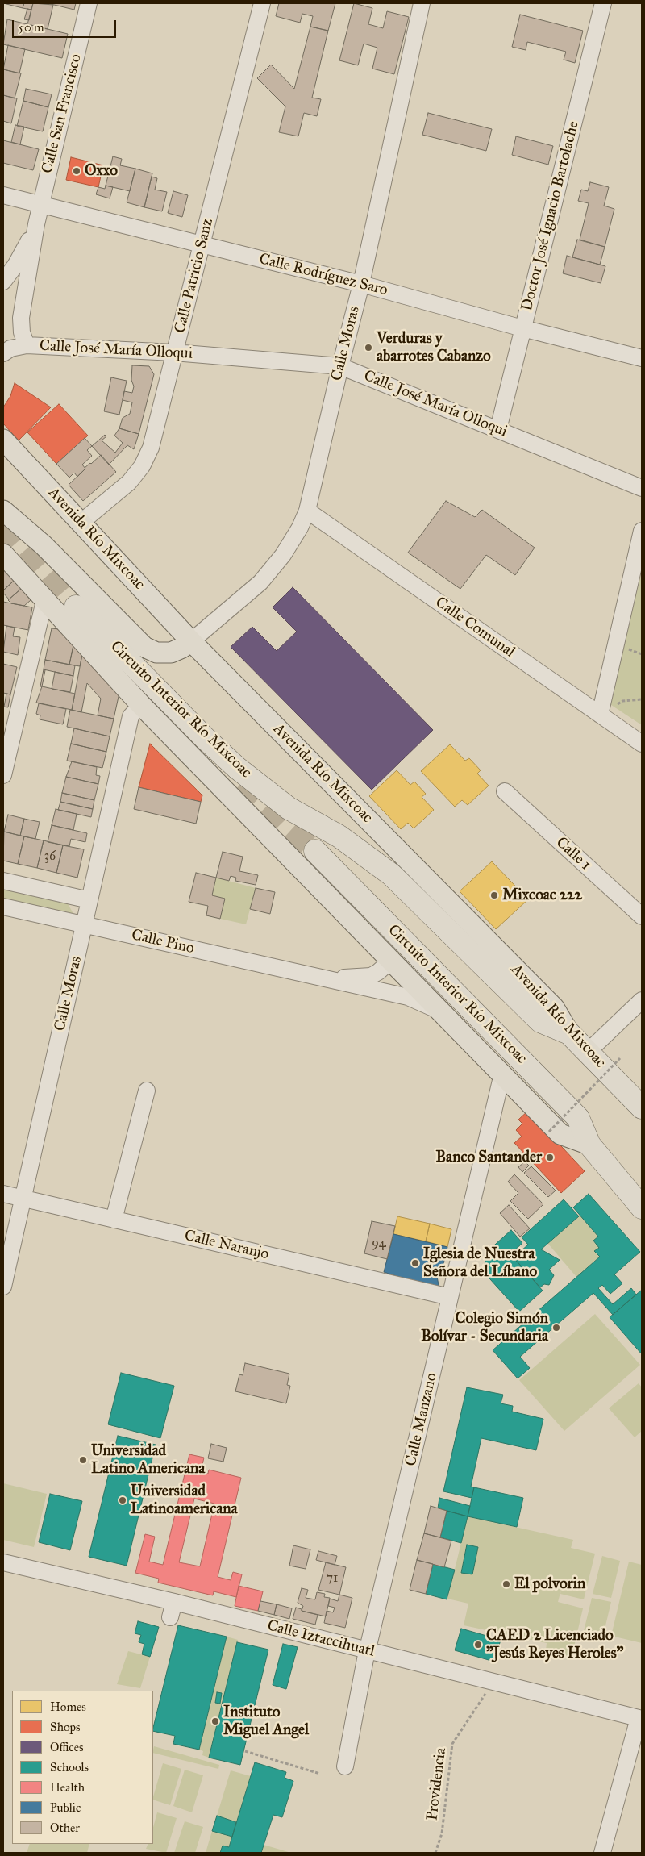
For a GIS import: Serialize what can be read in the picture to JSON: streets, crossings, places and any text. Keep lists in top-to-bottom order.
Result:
{
  "streets": {
    "highway": ["Avenida Río Mixcoac", "Circuito Interior Río Mixcoac"],
    "street": [
      "Calle San Francisco",
      "Doctor José Ignacio Bartolache",
      "Calle Rodríguez Saro",
      "Calle Patricio Sanz",
      "Calle Moras",
      "Calle José María Olloqui",
      "Calle Comunal",
      "Calle 1",
      "Calle Pino",
      "Calle Naranjo",
      "Calle Manzano",
      "Calle Iztaccihuatl"
    ],
    "path": ["Providencia"]
  },
  "crossings": [
    ["Calle San Francisco", "Calle Rodríguez Saro"],
    ["Calle San Francisco", "Calle José María Olloqui"],
    ["Doctor José Ignacio Bartolache", "Calle Rodríguez Saro"],
    ["Doctor José Ignacio Bartolache", "Calle José María Olloqui"],
    ["Calle Rodríguez Saro", "Calle Patricio Sanz"],
    ["Calle Rodríguez Saro", "Calle Moras"],
    ["Calle Patricio Sanz", "Calle José María Olloqui"],
    ["Calle Patricio Sanz", "Avenida Río Mixcoac"],
    ["Calle Moras", "Calle José María Olloqui"],
    ["Calle Moras", "Avenida Río Mixcoac"],
    ["Calle Moras", "Calle Comunal"],
    ["Calle Moras", "Calle Pino"],
    ["Calle Moras", "Calle Naranjo"],
    ["Avenida Río Mixcoac", "Circuito Interior Río Mixcoac"],
    ["Calle Naranjo", "Calle Manzano"],
    ["Calle Manzano", "Calle Iztaccihuatl"],
    ["Calle Iztaccihuatl", "Providencia"]
  ],
  "places": [
    "Oxxo",
    "Verduras y abarrotes Cabanzo",
    "Mixcoac 222",
    "Banco Santander",
    "Iglesia de Nuestra Señora del Líbano",
    "Colegio Simón Bolívar - Secundaria",
    "Universidad Latino Americana",
    "Universidad Latinoamericana",
    "El polvorin",
    "CAED 2 Licenciado \"Jesús Reyes Heroles\"",
    "Instituto Miguel Angel"
  ],
  "house_numbers": ["36", "94", "71"],
  "legend": [
    "Homes",
    "Shops",
    "Offices",
    "Schools",
    "Health",
    "Public",
    "Other"
  ],
  "scale_bar": "50 m"
}
